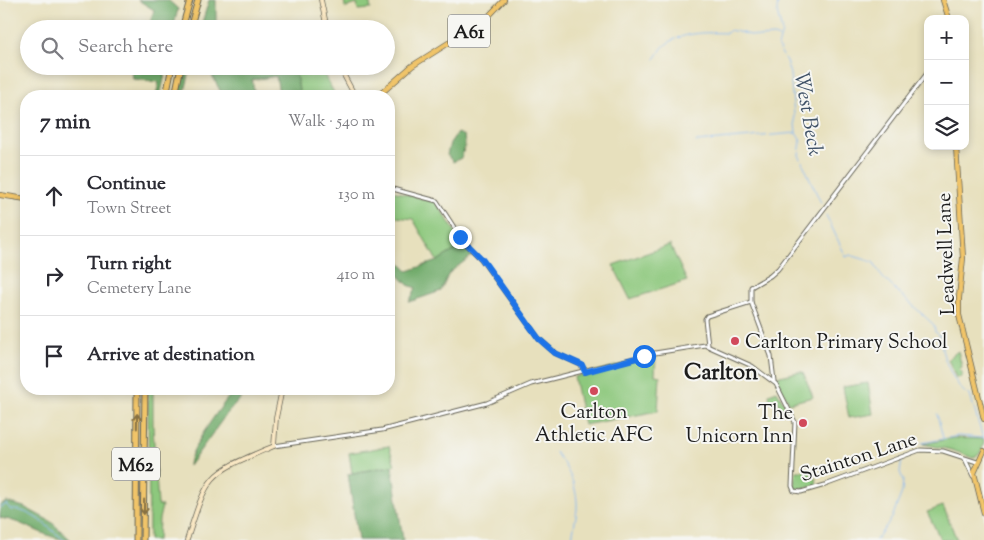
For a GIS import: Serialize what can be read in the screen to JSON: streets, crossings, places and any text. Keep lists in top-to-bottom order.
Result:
{
  "streets": {
    "highway": ["M62"],
    "main road": ["A61", "Leadwell Lane"],
    "street": ["Stainton Lane"]
  },
  "districts": ["Carlton"],
  "water": ["West Beck"],
  "places": ["Carlton Primary School", "Carlton Athletic AFC", "The Unicorn Inn"],
  "page": {
    "map_buttons": ["+", "−"],
    "search": "Search here",
    "heading": ["7 min", "Walk · 540 m"],
    "list": [
      ["Continue", "Town Street", "130 m"],
      ["Turn right", "Cemetery Lane", "410 m"],
      "Arrive at destination"
    ]
  }
}
